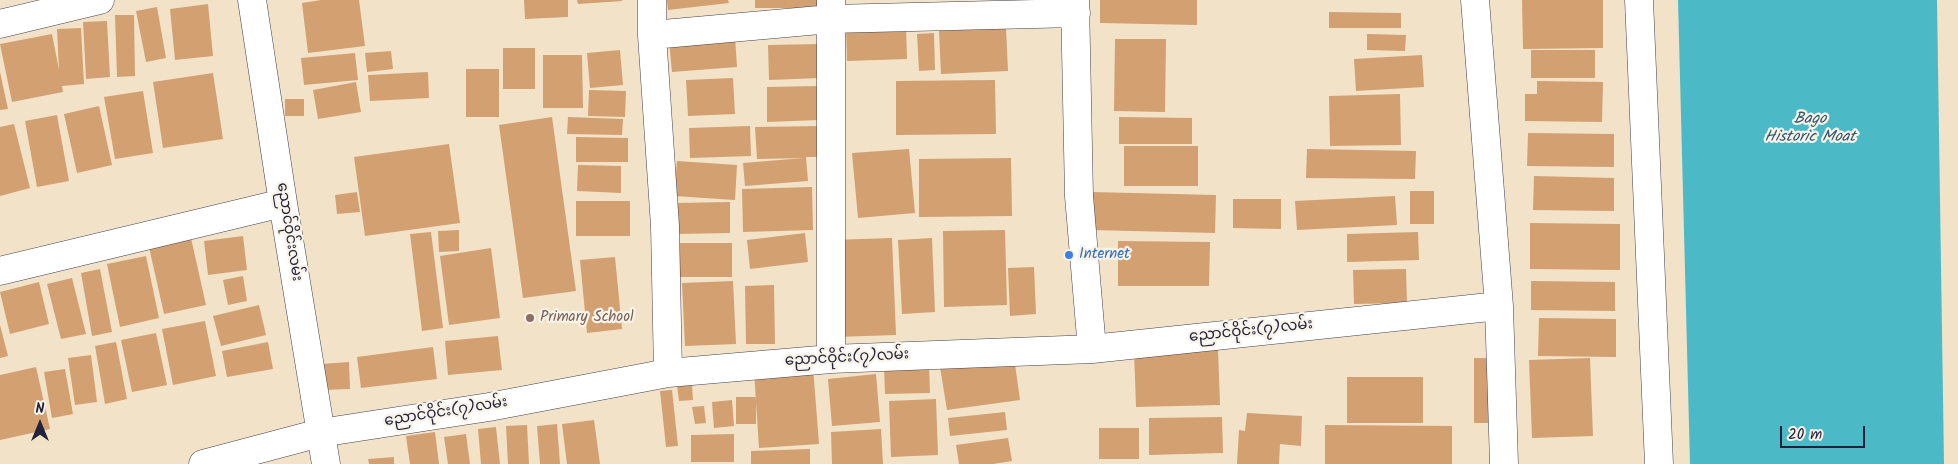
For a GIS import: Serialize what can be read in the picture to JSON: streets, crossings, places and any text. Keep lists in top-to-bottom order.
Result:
{
  "streets": {
    "street": ["ညောင်ဝိုင်းလမ်း", "ညောင်ဝိုင်း(၇)လမ်း"]
  },
  "crossings": [
    ["ညောင်ဝိုင်းလမ်း", "ညောင်ဝိုင်း(၇)လမ်း"]
  ],
  "water": ["Bago Historic Moat"],
  "places": ["Internet", "Primary School"],
  "scale_bar": "20 m",
  "north": "top"
}
